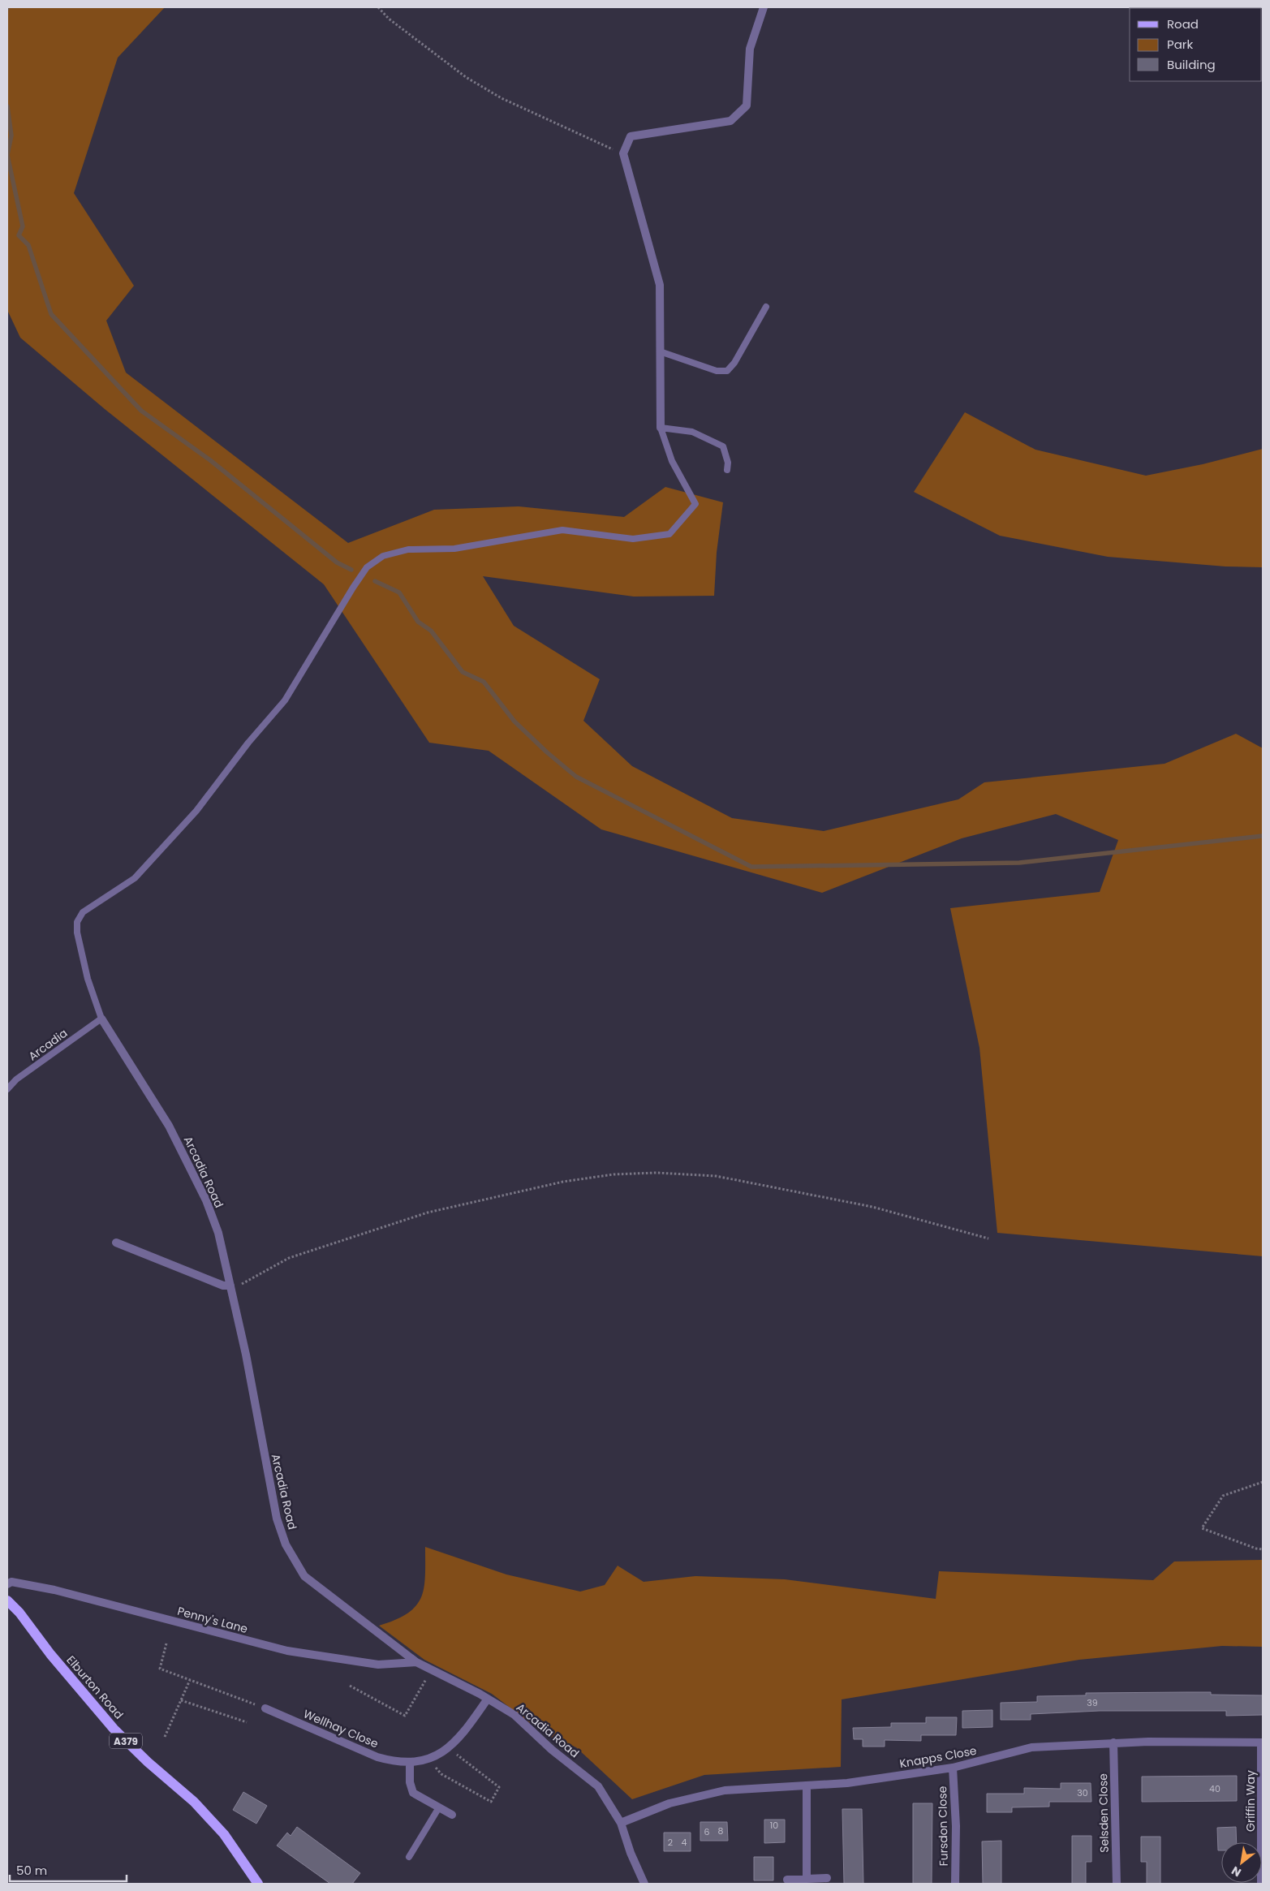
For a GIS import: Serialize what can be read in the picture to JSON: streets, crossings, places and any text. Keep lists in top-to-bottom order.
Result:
{
  "streets": {
    "main road": ["Elburton Road", "A379"],
    "street": [
      "Arcadia Road",
      "Penny's Lane",
      "Wellhay Close",
      "Knapps Close",
      "Griffin Way",
      "Selsden Close",
      "Fursdon Close"
    ],
    "lane": ["Arcadia"]
  },
  "crossings": [
    ["Arcadia", "Arcadia Road"],
    ["Arcadia Road", "Penny's Lane"],
    ["Arcadia Road", "Wellhay Close"],
    ["Arcadia Road", "Knapps Close"],
    ["Knapps Close", "Griffin Way"],
    ["Knapps Close", "Selsden Close"],
    ["Knapps Close", "Fursdon Close"]
  ],
  "house_numbers": [
    "39",
    "40",
    "30",
    "10",
    "8",
    "6",
    "2",
    "4"
  ],
  "legend": ["Road", "Park", "Building"],
  "scale_bar": "50 m",
  "north": "bottom left"
}
